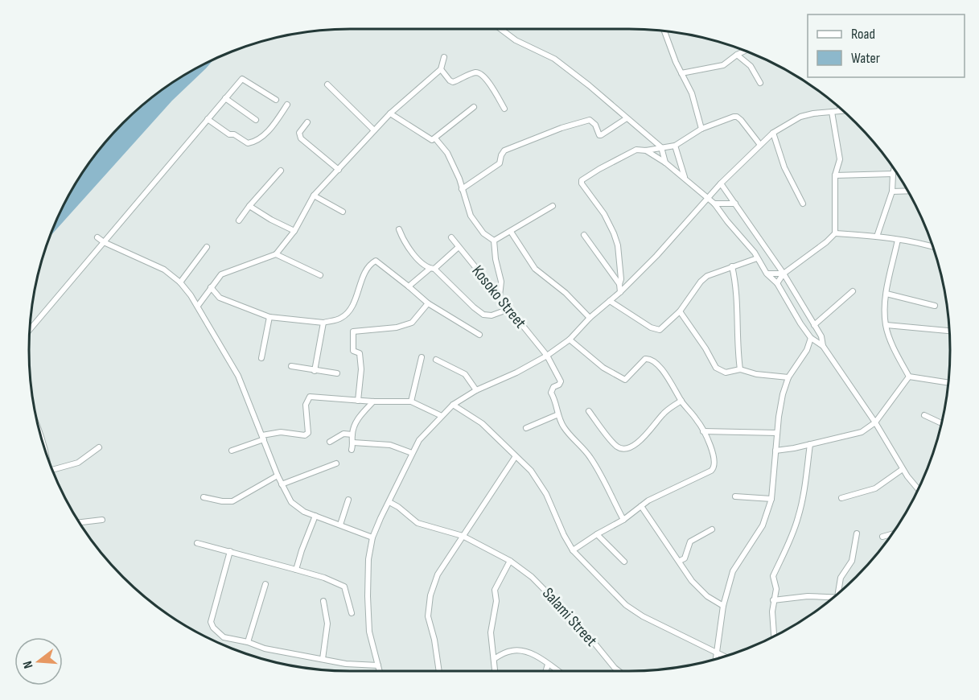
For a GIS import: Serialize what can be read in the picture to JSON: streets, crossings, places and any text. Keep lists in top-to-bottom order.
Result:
{
  "streets": {
    "street": ["Kosoko Street", "Salami Street"]
  },
  "legend": ["Road", "Water"],
  "north": "left"
}
